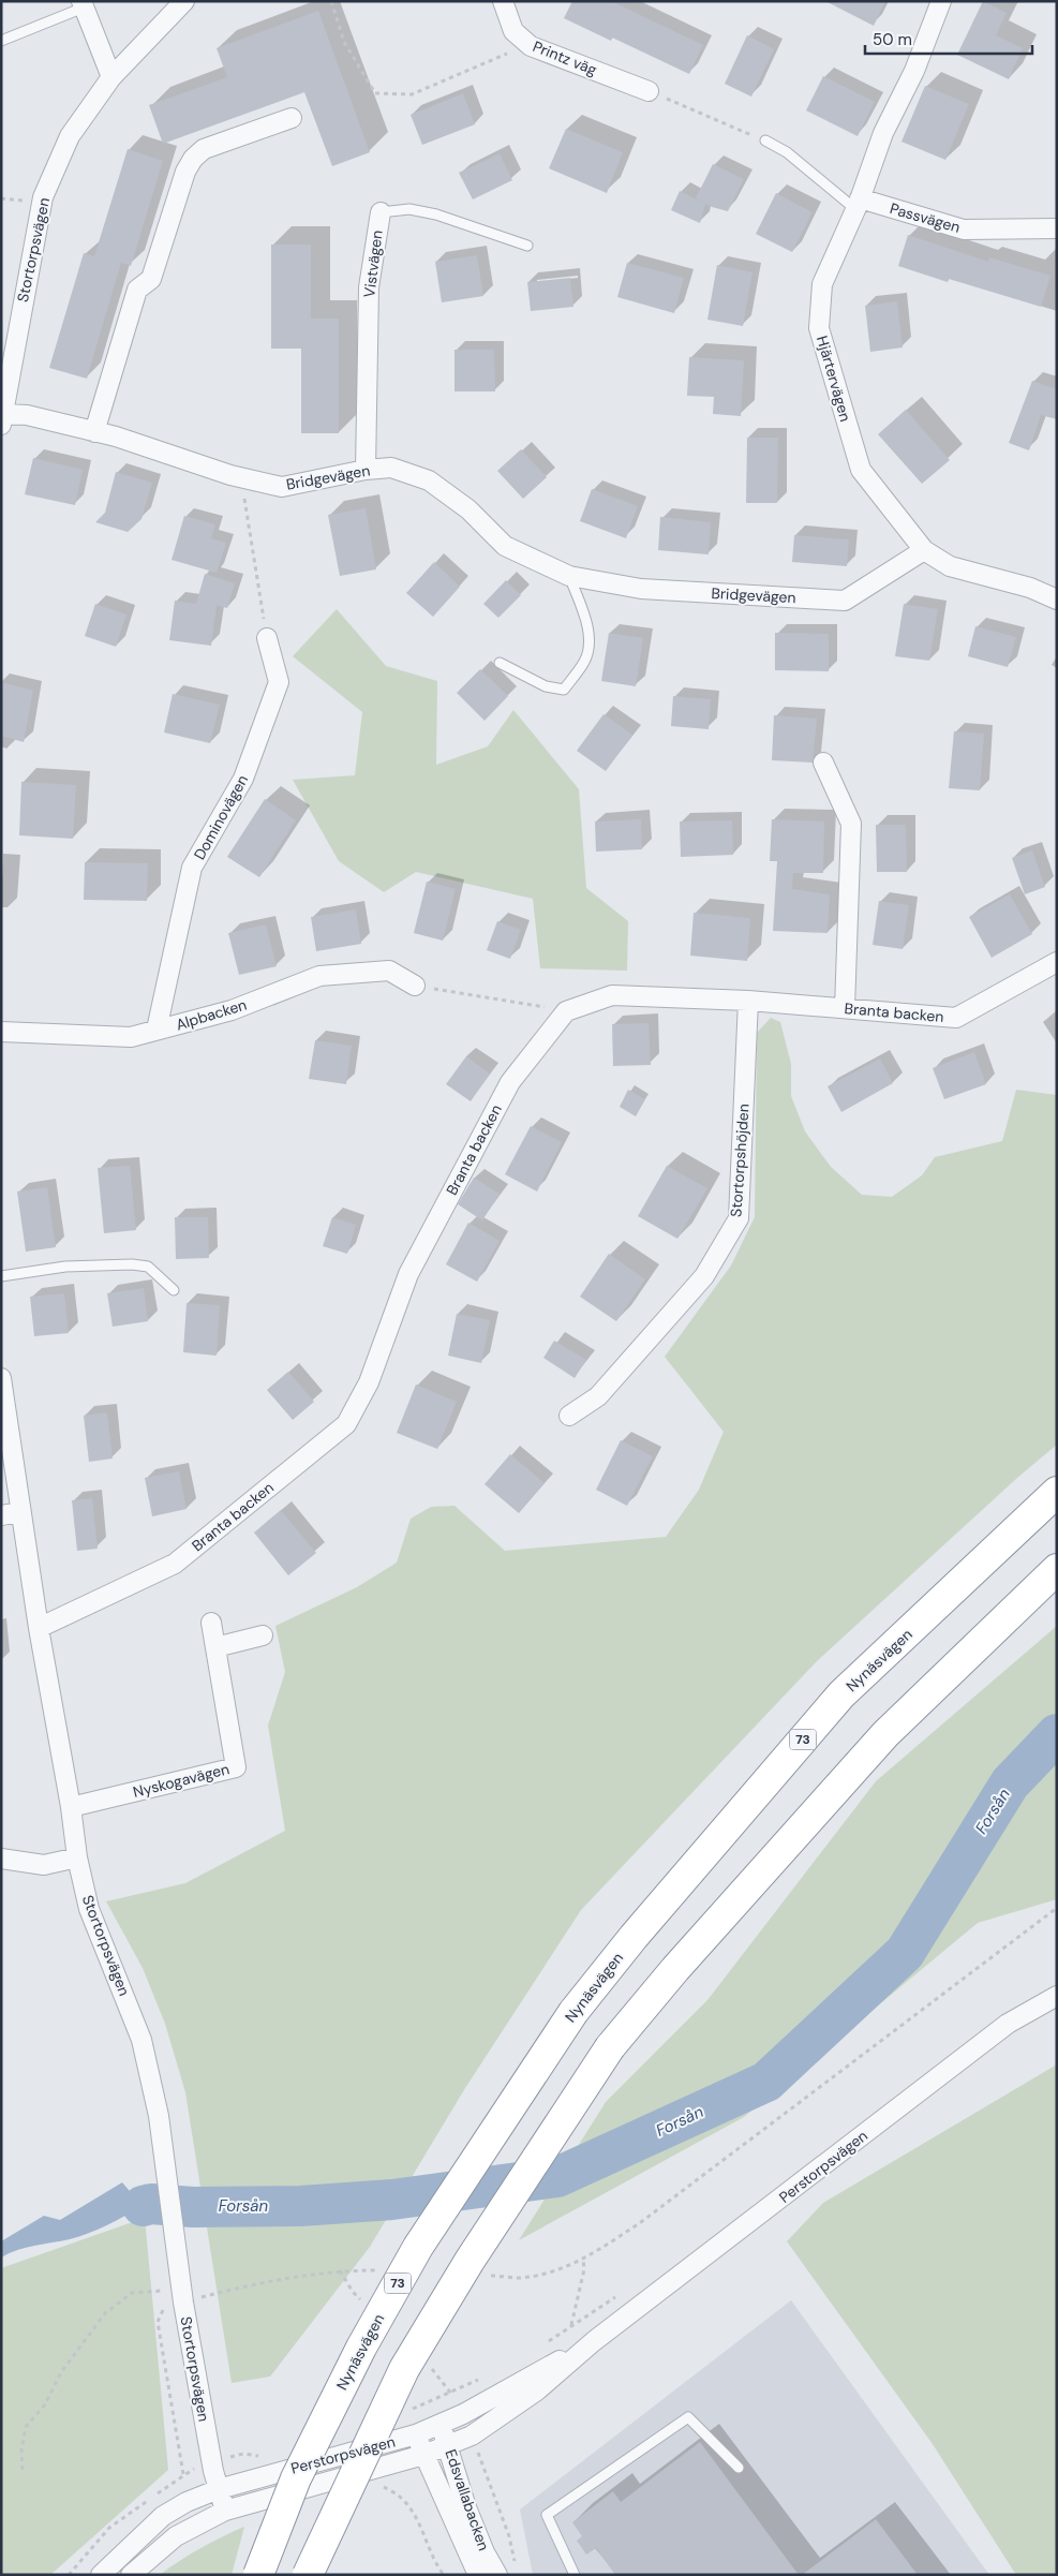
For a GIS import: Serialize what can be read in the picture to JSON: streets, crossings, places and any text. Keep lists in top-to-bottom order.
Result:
{
  "streets": {
    "highway": ["Nynäsvägen", "73"],
    "street": [
      "Printz väg",
      "Passvägen",
      "Stortorpsvägen",
      "Vistvägen",
      "Hjärtervägen",
      "Bridgevägen",
      "Dominovägen",
      "Branta backen",
      "Alpbacken",
      "Stortorpshöjden",
      "Nyskogavägen",
      "Perstorpsvägen",
      "Edsvallabacken"
    ]
  },
  "crossings": [
    ["Passvägen", "Hjärtervägen"],
    ["Stortorpsvägen", "Bridgevägen"],
    ["Stortorpsvägen", "Branta backen"],
    ["Stortorpsvägen", "Nyskogavägen"],
    ["Stortorpsvägen", "Perstorpsvägen"],
    ["Vistvägen", "Bridgevägen"],
    ["Hjärtervägen", "Bridgevägen"],
    ["Dominovägen", "Alpbacken"],
    ["Branta backen", "Stortorpshöjden"],
    ["Perstorpsvägen", "Edsvallabacken"]
  ],
  "water": ["Forsån"],
  "scale_bar": "50 m"
}
